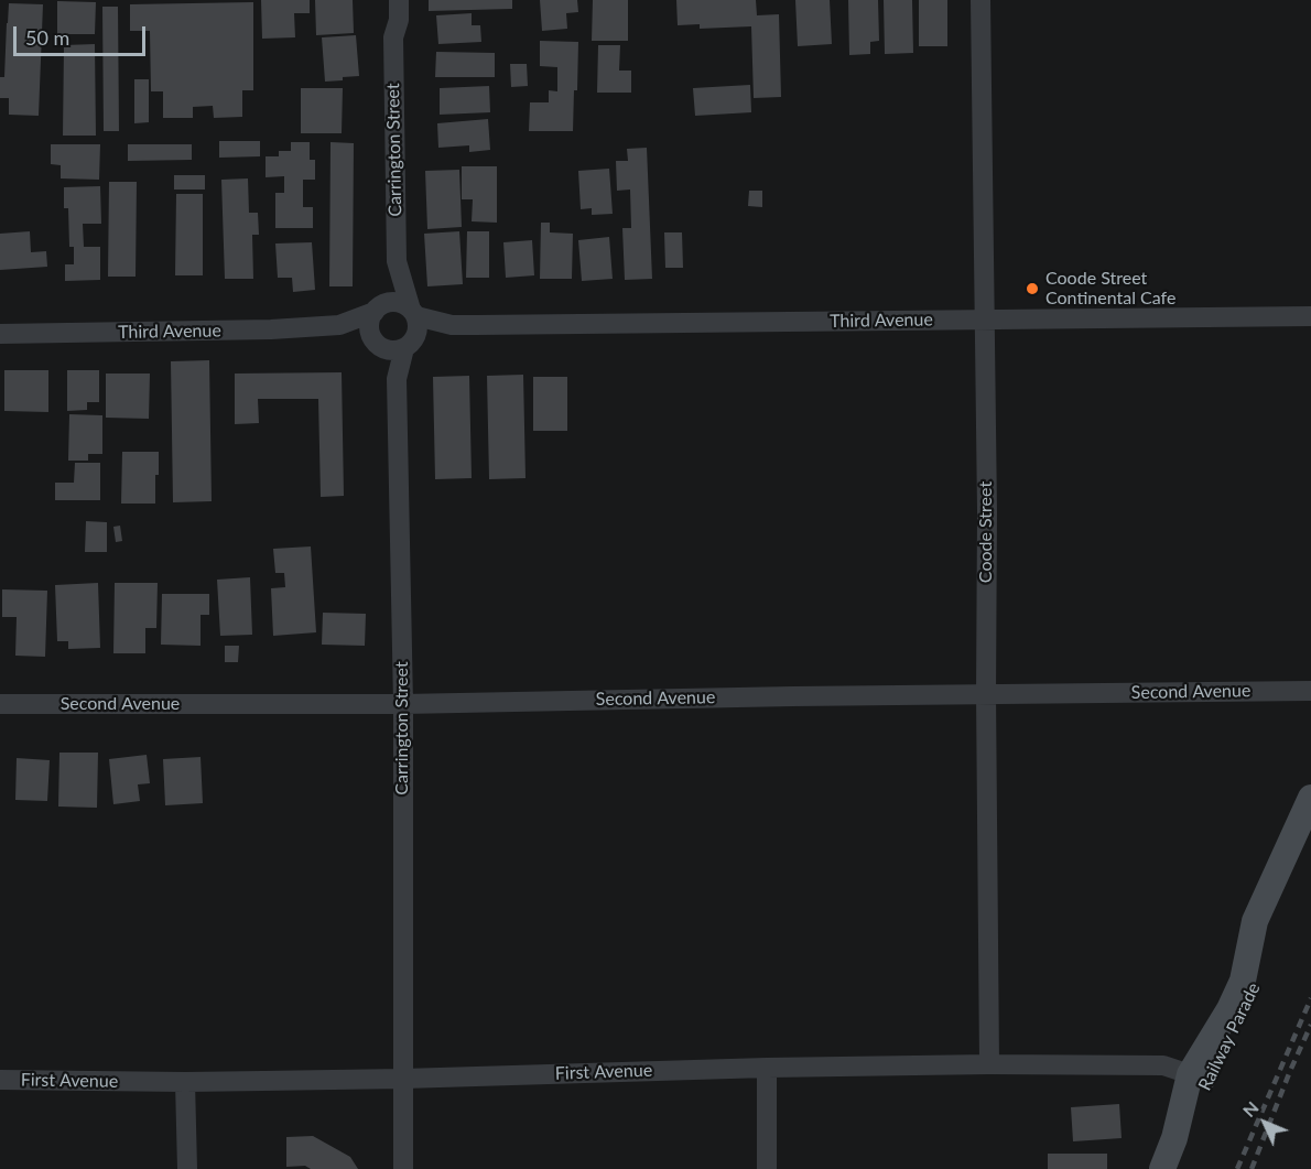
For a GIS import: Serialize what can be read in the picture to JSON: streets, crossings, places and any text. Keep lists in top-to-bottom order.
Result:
{
  "streets": {
    "street": [
      "Carrington Street",
      "Third Avenue",
      "Coode Street",
      "Second Avenue",
      "Railway Parade",
      "First Avenue"
    ]
  },
  "crossings": [
    ["Carrington Street", "Third Avenue"],
    ["Carrington Street", "Second Avenue"],
    ["Carrington Street", "First Avenue"],
    ["Third Avenue", "Coode Street"],
    ["Coode Street", "Second Avenue"],
    ["Coode Street", "First Avenue"],
    ["Railway Parade", "First Avenue"]
  ],
  "places": ["Coode Street Continental Cafe"],
  "scale_bar": "50 m",
  "north": "top left"
}
